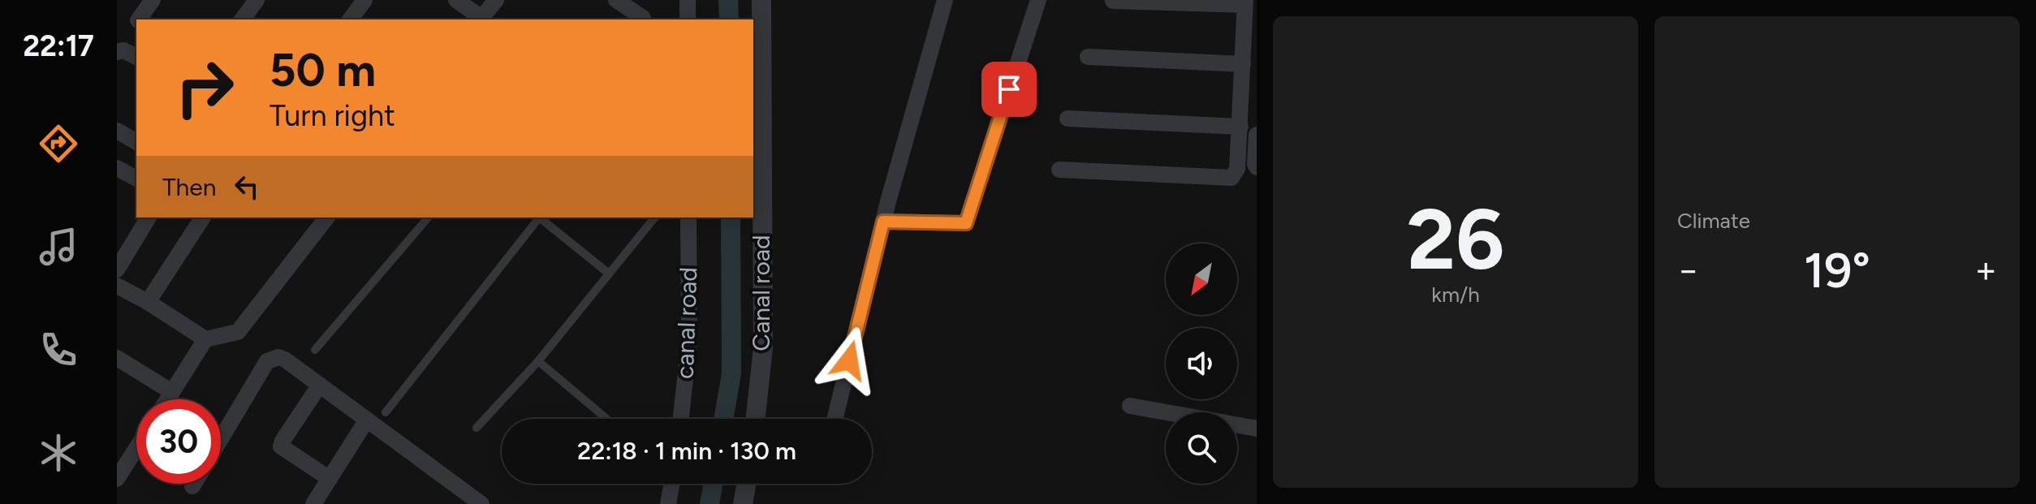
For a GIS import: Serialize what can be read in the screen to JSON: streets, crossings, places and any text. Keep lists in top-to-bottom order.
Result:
{
  "streets": {
    "street": ["Canal road", "canal road"]
  },
  "north": "bottom left",
  "page": {
    "tabs": "22:17",
    "tile": [
      ["26", "km/h"],
      "Climate"
    ],
    "turn": ["50 m", "Turn right"],
    "then": "Then",
    "heat": ["−", "19°", "+"],
    "limit": "30",
    "trip": "22:18 · 1 min · 130 m"
  }
}
